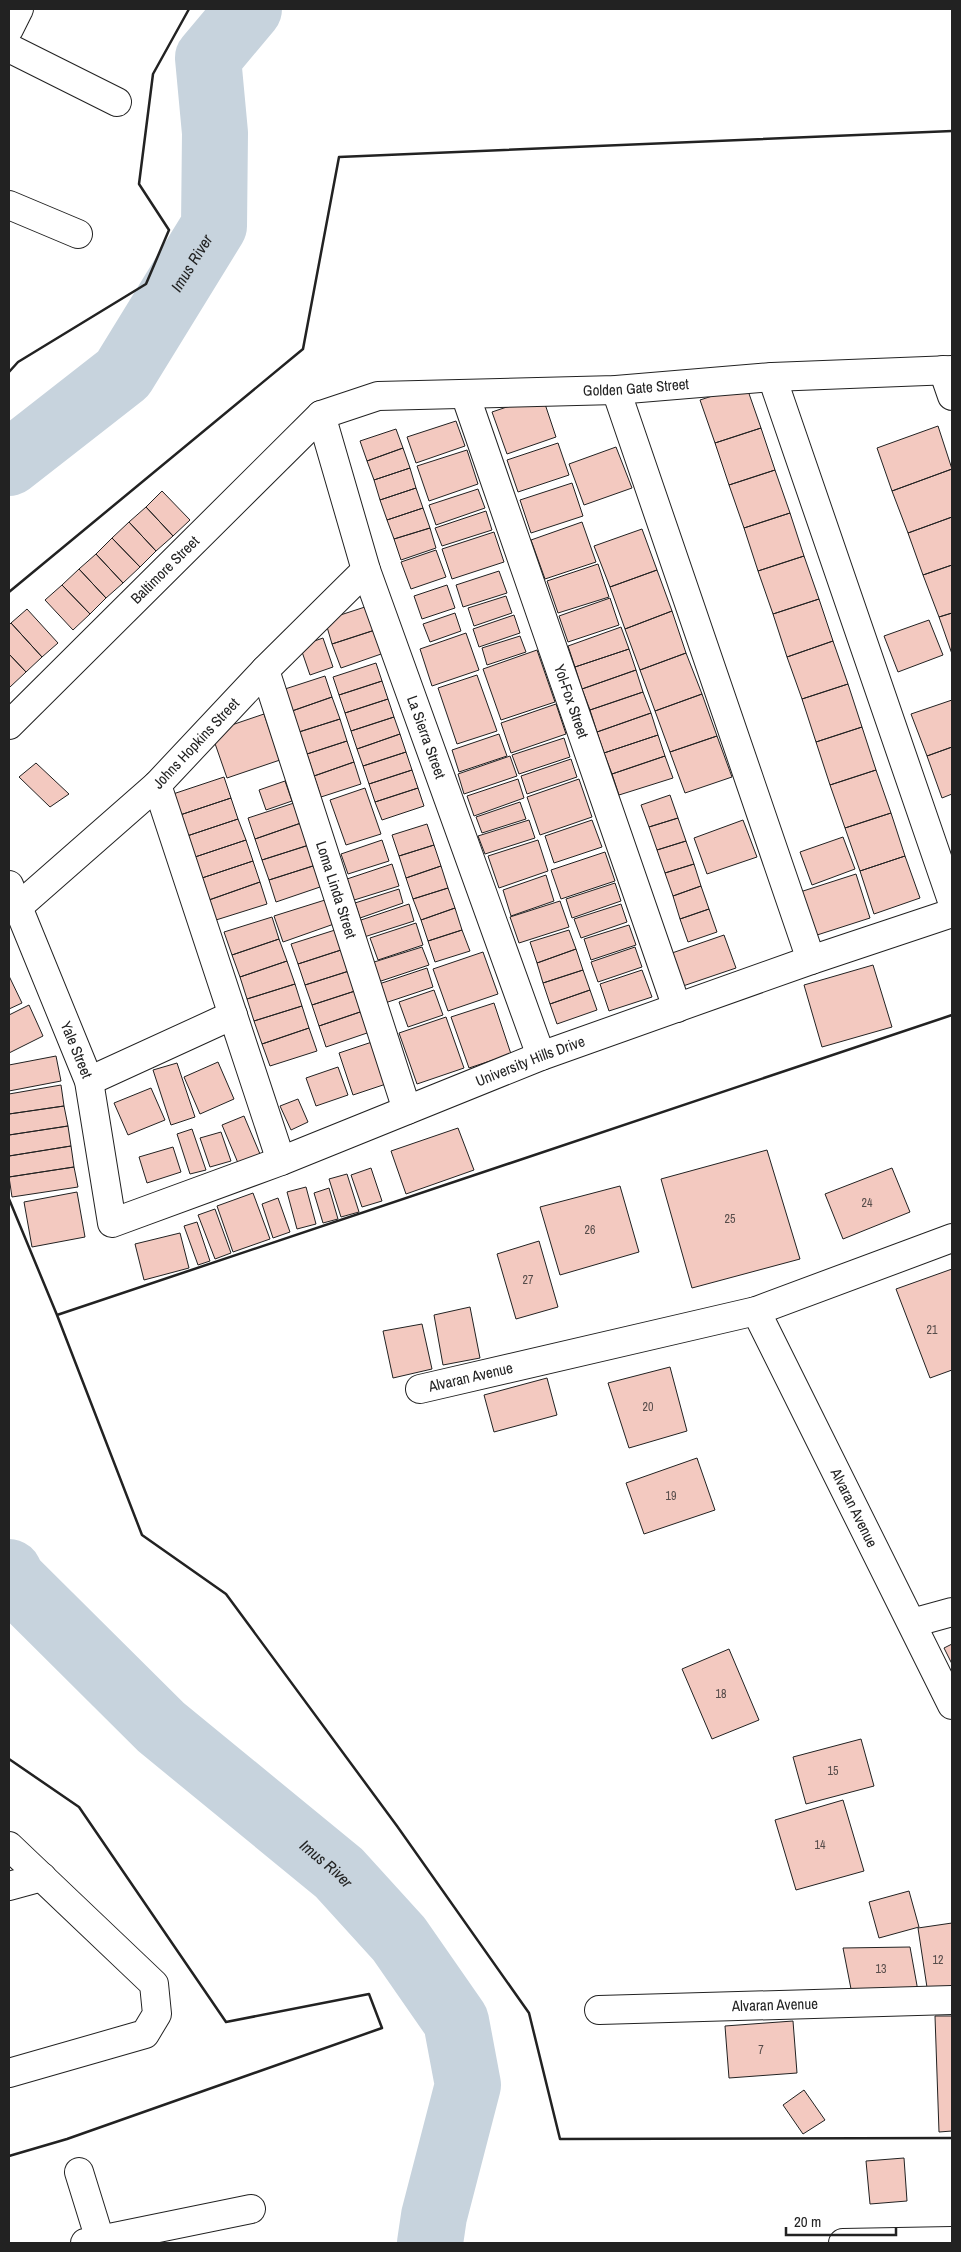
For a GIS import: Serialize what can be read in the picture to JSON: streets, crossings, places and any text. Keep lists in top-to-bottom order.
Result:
{
  "streets": {
    "street": [
      "Golden Gate Street",
      "Baltimore Street",
      "Yol-Fox Street",
      "La Sierra Street",
      "Johns Hopkins Street",
      "Loma Linda Street",
      "Yale Street",
      "University Hills Drive",
      "Alvaran Avenue"
    ]
  },
  "crossings": [
    ["Golden Gate Street", "Baltimore Street"],
    ["Golden Gate Street", "Yol-Fox Street"],
    ["Golden Gate Street", "La Sierra Street"],
    ["Baltimore Street", "La Sierra Street"],
    ["Yol-Fox Street", "University Hills Drive"],
    ["La Sierra Street", "Johns Hopkins Street"],
    ["La Sierra Street", "University Hills Drive"],
    ["Johns Hopkins Street", "Loma Linda Street"],
    ["Johns Hopkins Street", "Yale Street"],
    ["Loma Linda Street", "University Hills Drive"],
    ["Yale Street", "University Hills Drive"]
  ],
  "water": ["Imus River"],
  "house_numbers": [
    "24",
    "25",
    "26",
    "27",
    "21",
    "20",
    "19",
    "18",
    "15",
    "14",
    "12",
    "13",
    "7"
  ],
  "scale_bar": "20 m"
}
